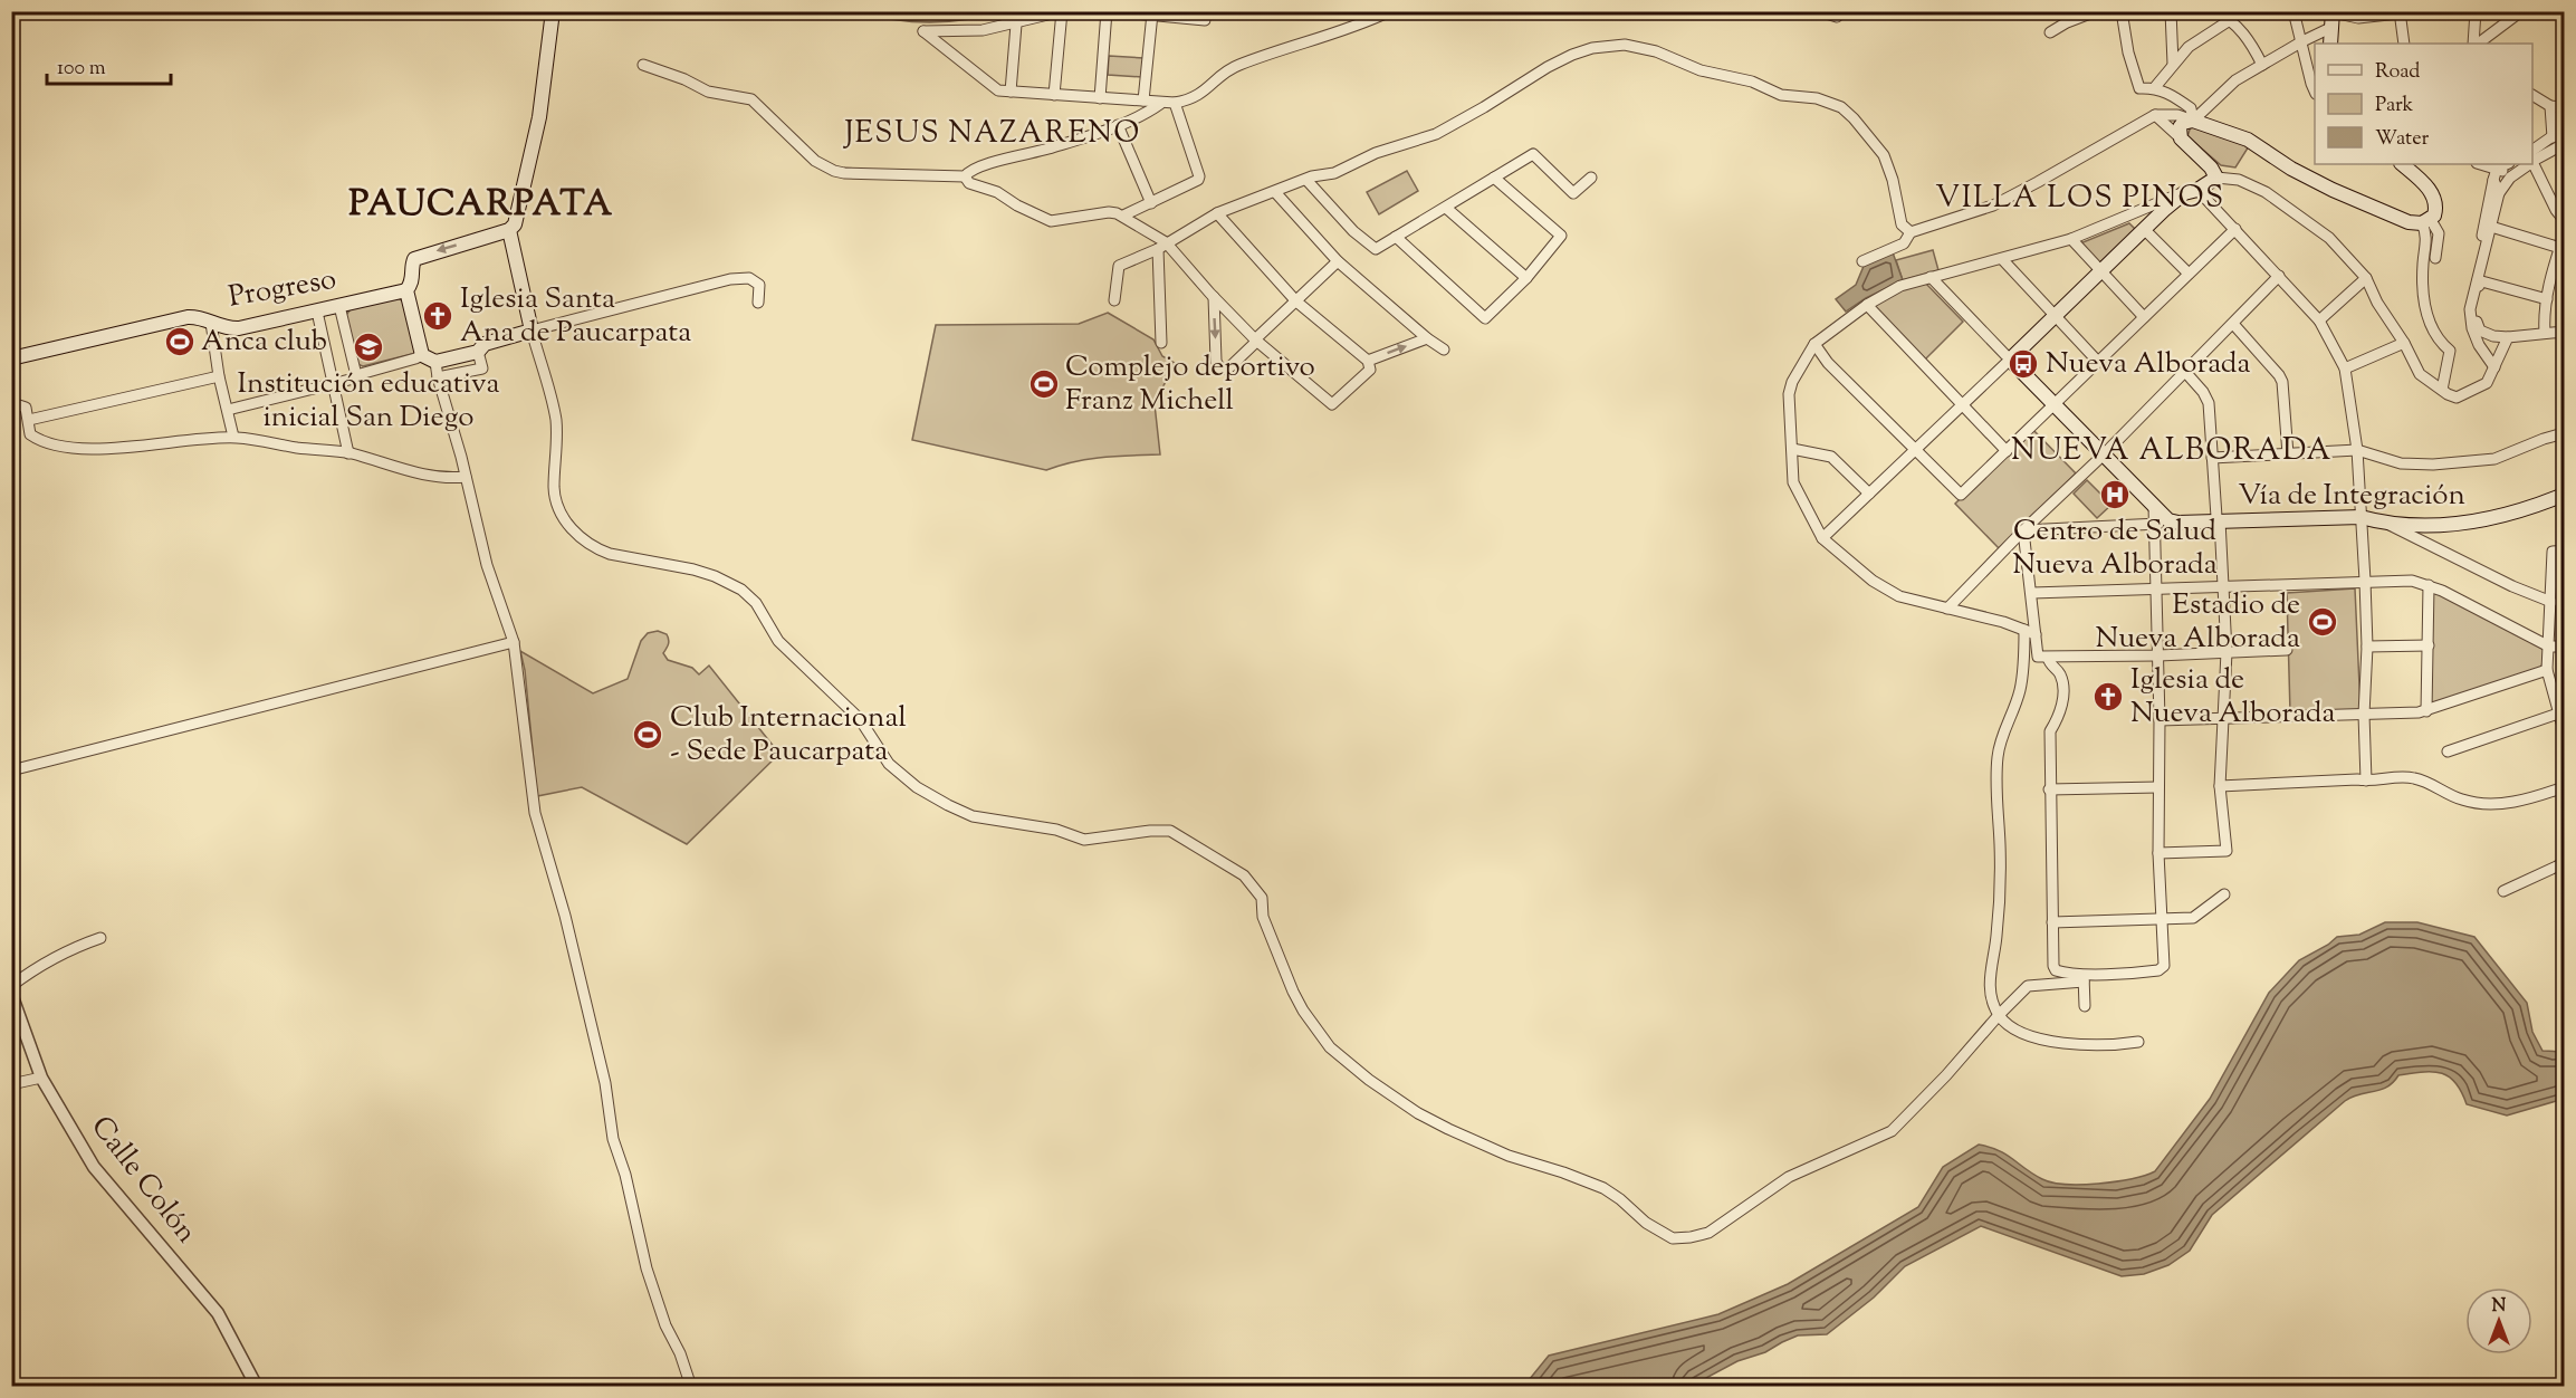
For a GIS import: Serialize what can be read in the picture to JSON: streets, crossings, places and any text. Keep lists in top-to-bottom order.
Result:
{
  "streets": {
    "main road": ["Progreso", "Vía de Integración"],
    "street": ["Calle Colón"]
  },
  "districts": [
    "JESUS NAZARENO",
    "VILLA LOS PINOS",
    "PAUCARPATA",
    "NUEVA ALBORADA"
  ],
  "places": {
    "church": ["Iglesia Santa Ana de Paucarpata", "Iglesia de Nueva Alborada"],
    "sports": [
      "Anca club",
      "Complejo deportivo Franz Michell",
      "Estadio de Nueva Alborada",
      "Club Internacional - Sede Paucarpata"
    ],
    "school or university": ["Institución educativa inicial San Diego"],
    "bus stop": ["Nueva Alborada"],
    "hospital": ["Centro de Salud Nueva Alborada"]
  },
  "legend": ["Road", "Park", "Water"],
  "scale_bar": "100 m",
  "north": "top"
}
